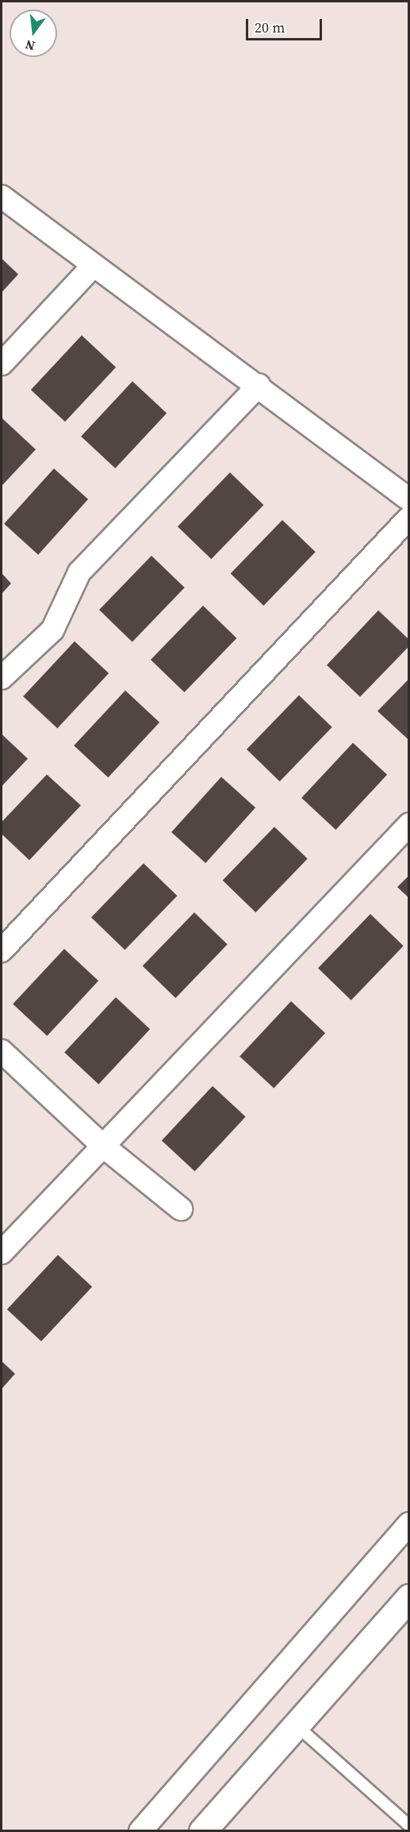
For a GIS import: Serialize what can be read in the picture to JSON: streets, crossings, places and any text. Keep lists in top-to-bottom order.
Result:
{
  "scale_bar": "20 m",
  "north": "bottom"
}
